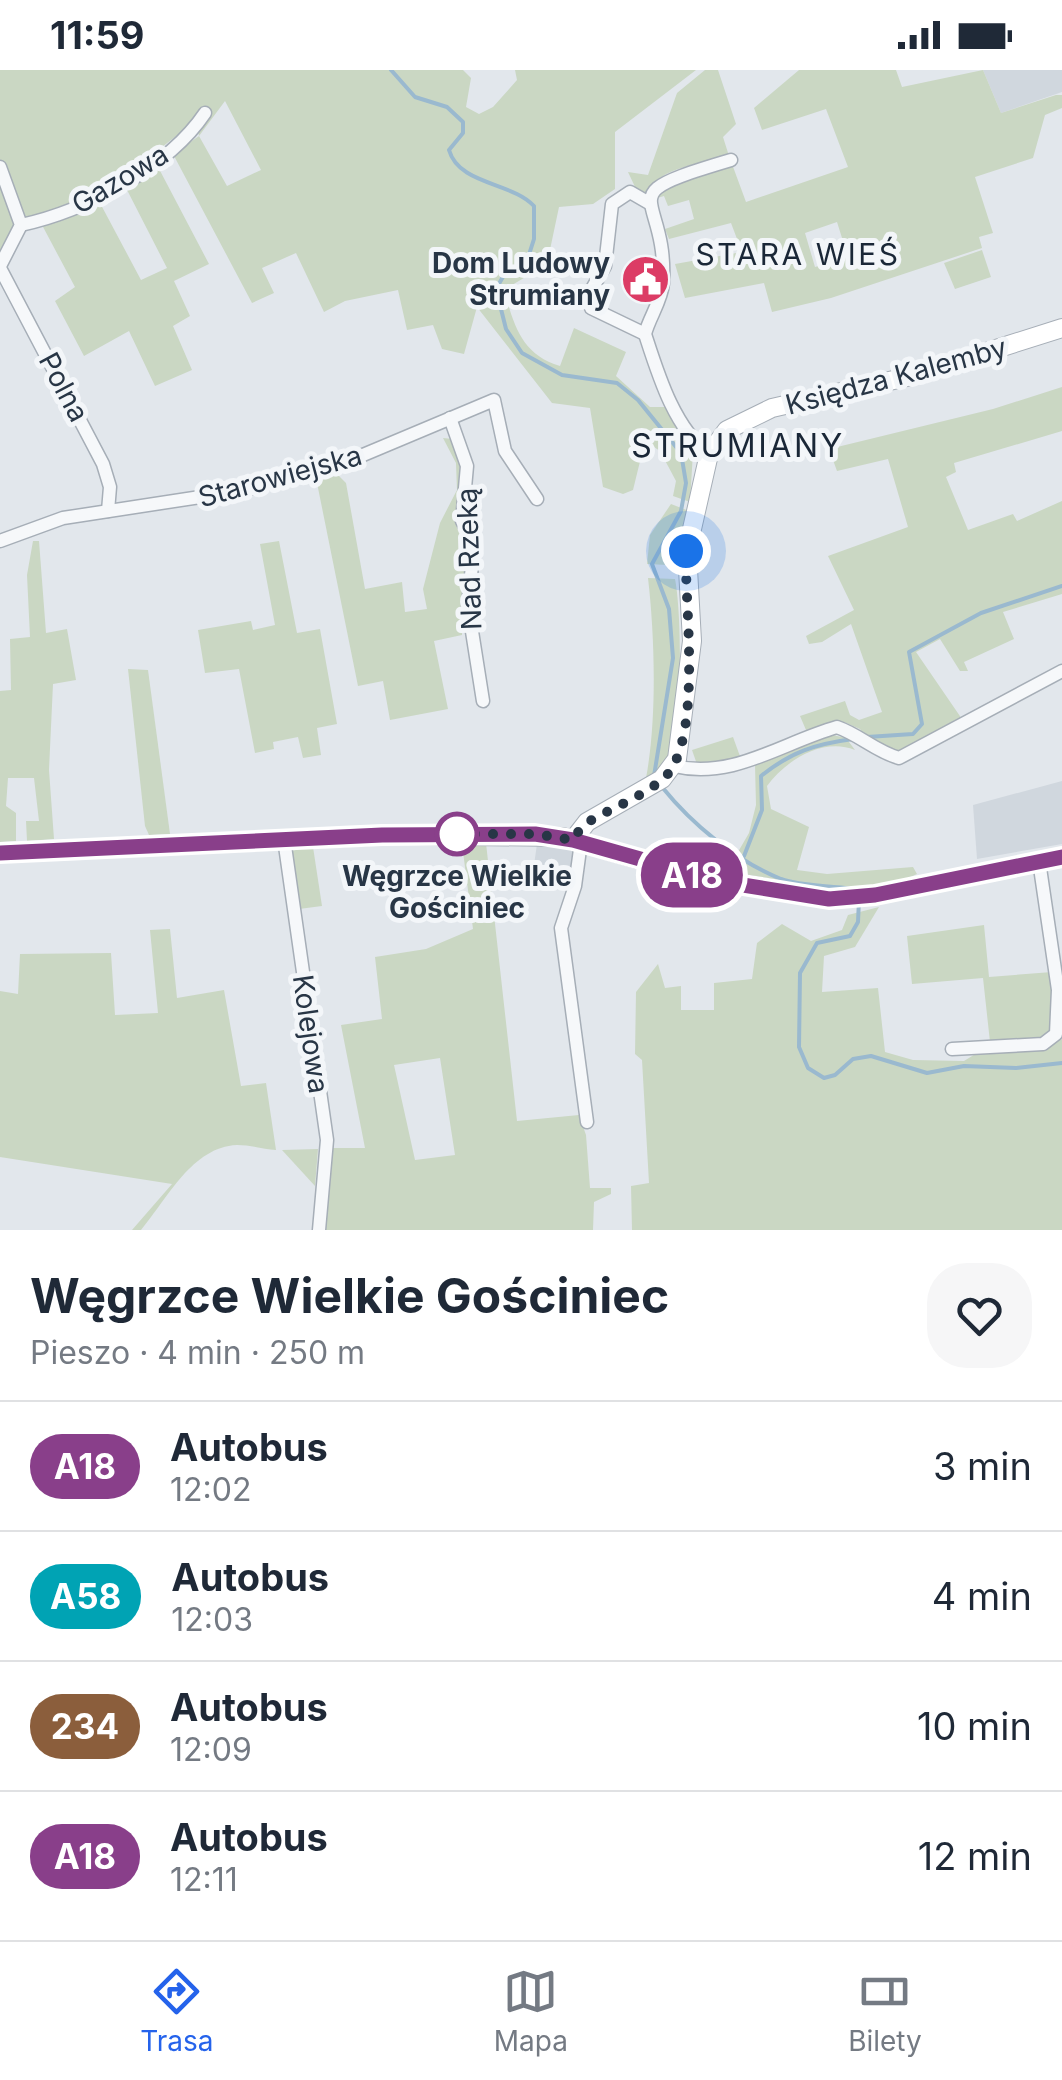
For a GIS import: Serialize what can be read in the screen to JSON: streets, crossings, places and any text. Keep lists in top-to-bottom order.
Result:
{
  "streets": {
    "street": [
      "Gazowa",
      "Księdza Kalemby",
      "Polna",
      "Starowiejska",
      "Nad Rzeką",
      "Kolejowa"
    ]
  },
  "crossings": [
    ["Gazowa", "Polna"],
    ["Polna", "Starowiejska"],
    ["Starowiejska", "Nad Rzeką"]
  ],
  "districts": ["STARA WIEŚ", "STRUMIANY"],
  "places": {
    "public building": ["Dom Ludowy Strumiany"],
    "other": ["Węgrzce Wielkie Gościniec"]
  },
  "lines": ["bus line A18"],
  "page": {
    "status": "11:59",
    "on_map": "A18",
    "heading": ["Węgrzce Wielkie Gościniec", "Pieszo · 4 min · 250 m"],
    "list": [
      {
        "mark": "A18",
        "name": "Autobus",
        "note": "12:02",
        "value": "3 min"
      },
      {
        "mark": "A58",
        "name": "Autobus",
        "note": "12:03",
        "value": "4 min"
      },
      {
        "mark": "234",
        "name": "Autobus",
        "note": "12:09",
        "value": "10 min"
      },
      {
        "mark": "A18",
        "name": "Autobus",
        "note": "12:11",
        "value": "12 min"
      }
    ],
    "tabs": ["Trasa", "Mapa", "Bilety"]
  }
}
